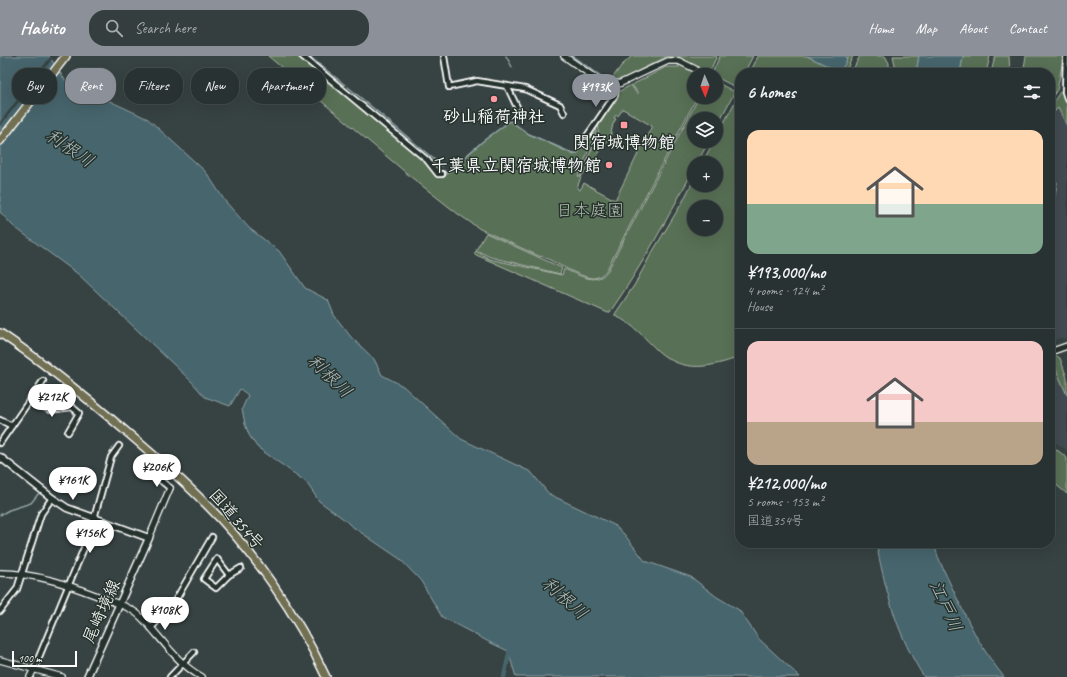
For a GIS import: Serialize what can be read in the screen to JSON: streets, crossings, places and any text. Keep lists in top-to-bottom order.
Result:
{
  "streets": {
    "main road": ["国道354号", "尾崎境線"]
  },
  "water": ["利根川", "江戸川"],
  "parks": ["日本庭園"],
  "places": {
    "other": ["砂山稲荷神社", "千葉県立関宿城博物館"],
    "transit": ["関宿城博物館"]
  },
  "scale_bar": "100 m",
  "north": "bottom",
  "page": {
    "header": "Habito",
    "search": "Search here",
    "nav": [
      "Home",
      "Map",
      "About",
      "Contact"
    ],
    "map_buttons": ["+", "−"],
    "chip": [
      "Buy",
      "Rent",
      "Filters",
      "New",
      "Apartment"
    ],
    "heading": "6 homes",
    "price": [
      "¥193K",
      "¥212K",
      "¥206K",
      "¥161K",
      "¥156K",
      "¥108K"
    ],
    "list": [
      {
        "name": "¥193,000/mo",
        "note": "4 rooms · 124 m² · House"
      },
      {
        "name": "¥212,000/mo",
        "note": "5 rooms · 153 m² · 国道354号"
      }
    ],
    "scale": "100 m"
  }
}
